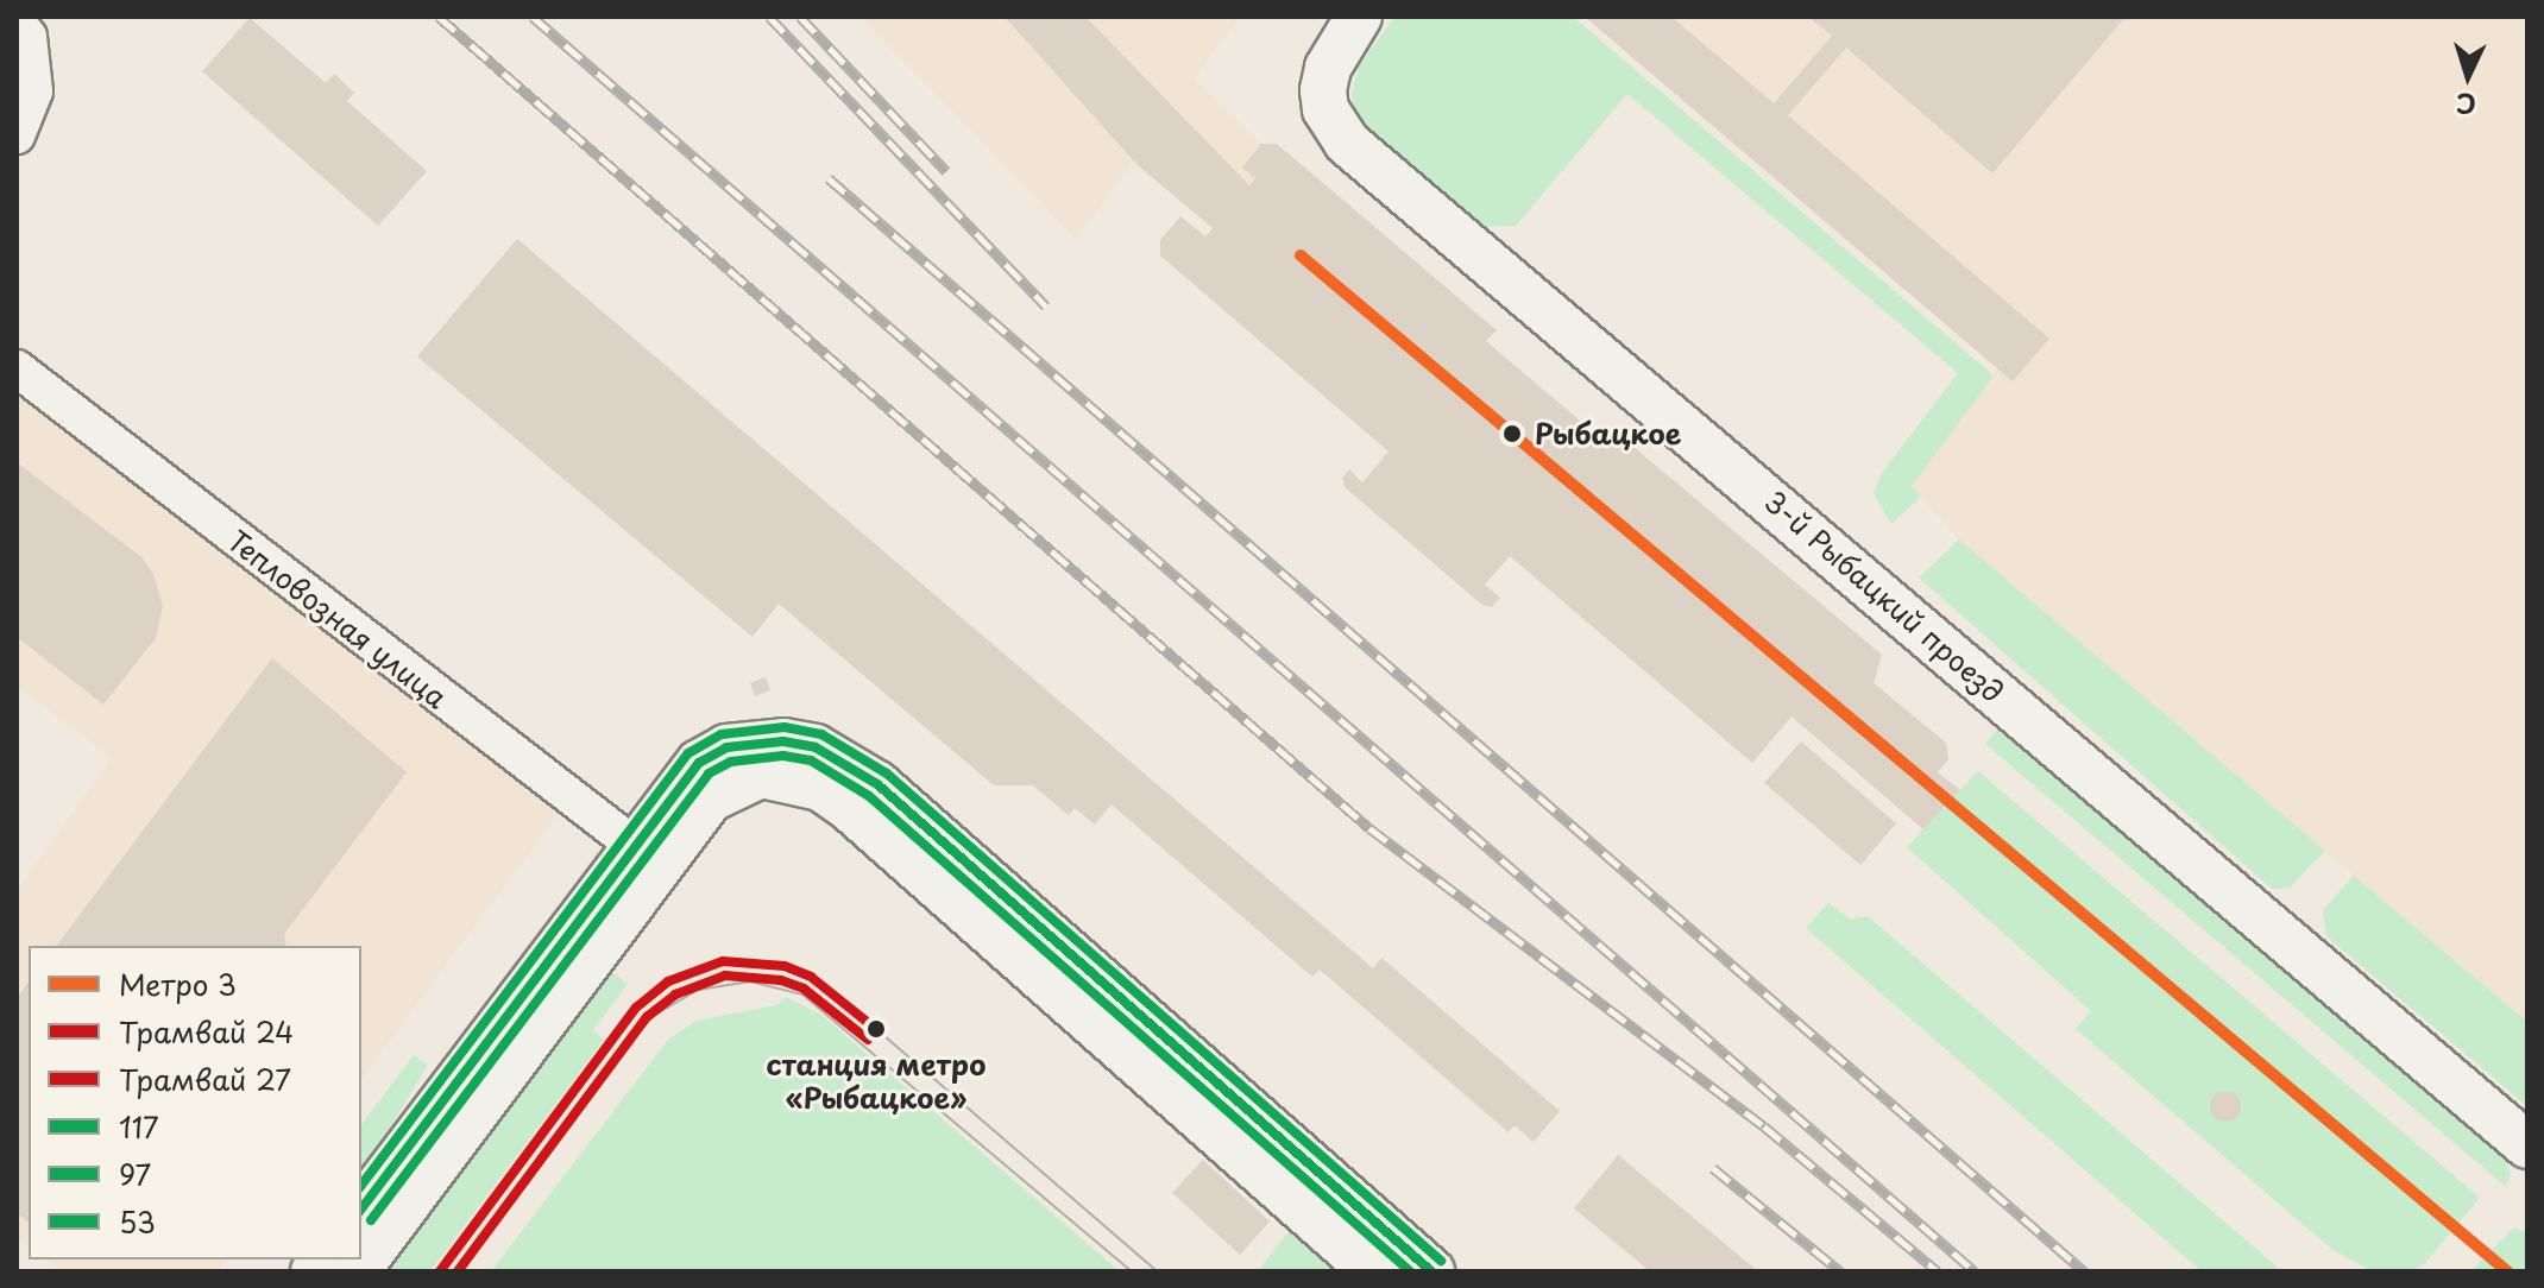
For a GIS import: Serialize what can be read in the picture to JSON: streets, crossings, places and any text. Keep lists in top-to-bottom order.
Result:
{
  "streets": {
    "street": ["3-й Рыбацкий проезд", "Тепловозная улица"]
  },
  "places": ["Рыбацкое", "станция метро «Рыбацкое»"],
  "lines": [
    "metro line 3",
    "transit line 53",
    "transit line 117",
    "transit line 97",
    "tram line 24",
    "tram line 27"
  ],
  "legend": [
    "Метро 3",
    "Трамвай 24",
    "Трамвай 27",
    "117",
    "97",
    "53"
  ],
  "north": "bottom"
}
